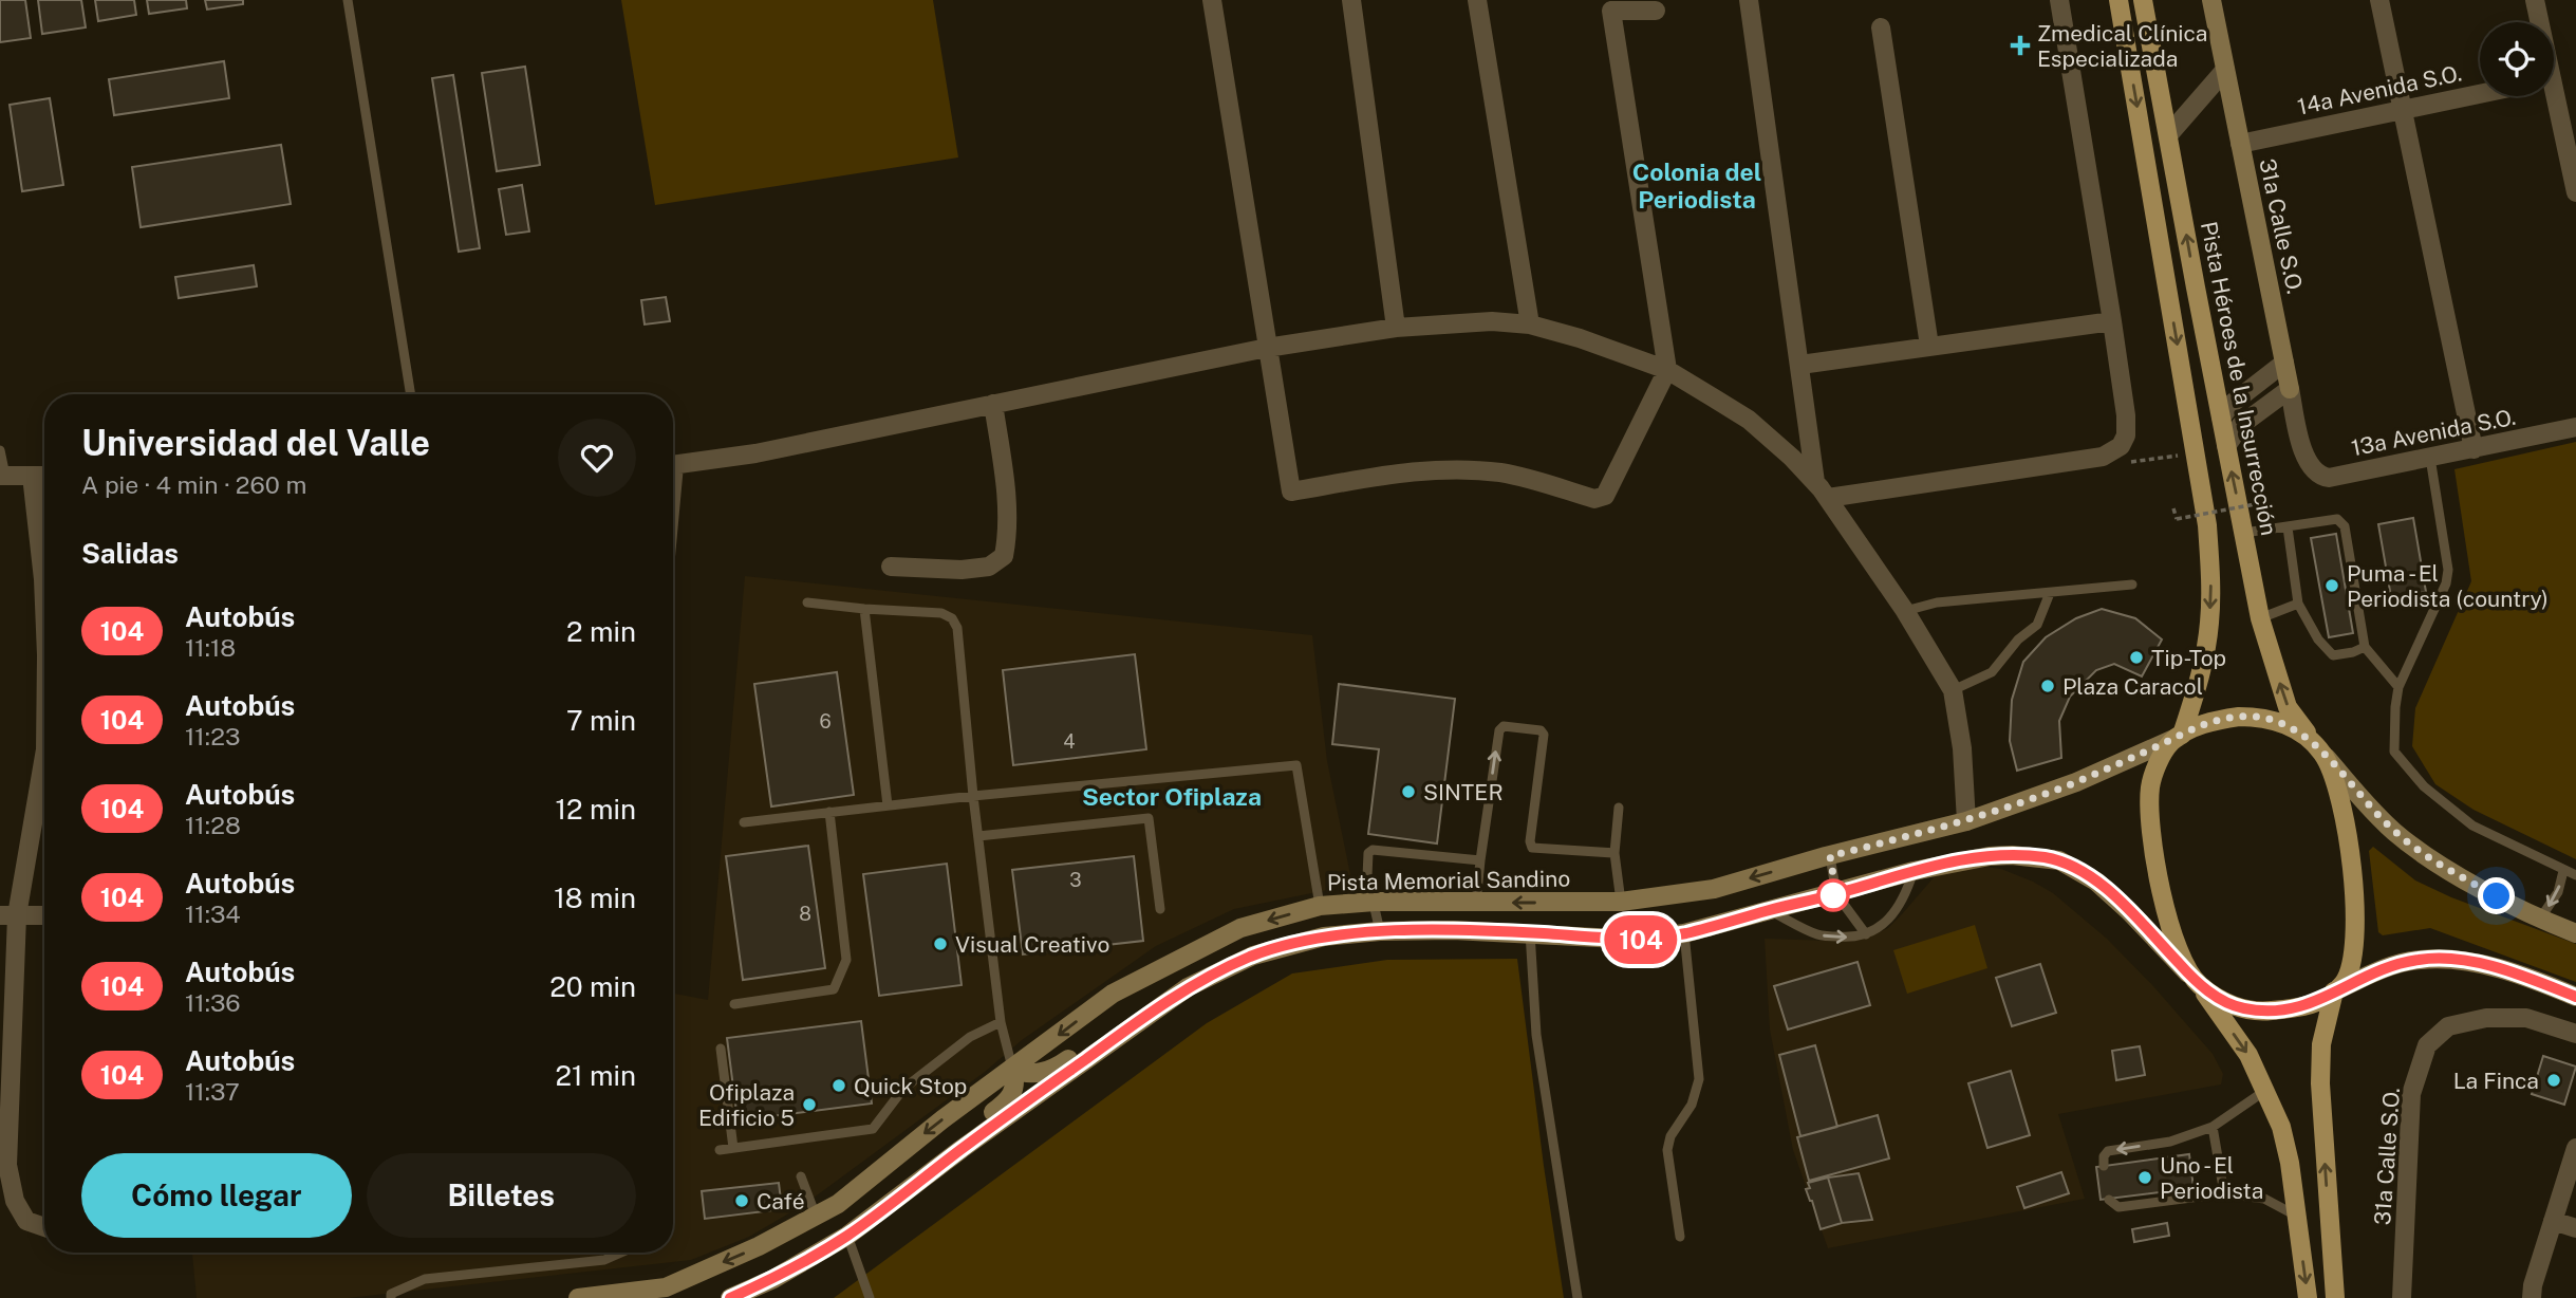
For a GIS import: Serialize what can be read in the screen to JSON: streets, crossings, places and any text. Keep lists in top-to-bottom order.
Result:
{
  "streets": {
    "main road": ["31a Calle S.O.", "Pista Héroes de la Insurrección", "Pista Memorial Sandino"],
    "street": ["14a Avenida S.O.", "13a Avenida S.O."]
  },
  "crossings": [
    ["14a Avenida S.O.", "31a Calle S.O."],
    ["31a Calle S.O.", "13a Avenida S.O."],
    ["Pista Héroes de la Insurrección", "Pista Memorial Sandino"]
  ],
  "districts": ["Colonia del Periodista", "Sector Ofiplaza"],
  "places": {
    "health": ["Zmedical Clínica Especializada"],
    "other": [
      "Puma - El Periodista (country)",
      "Tip-Top",
      "Plaza Caracol",
      "SINTER",
      "Visual Creativo",
      "La Finca",
      "Quick Stop",
      "Ofiplaza Edificio 5",
      "Uno - El Periodista",
      "Café"
    ]
  },
  "lines": ["bus line 104"],
  "house_numbers": [
    "6",
    "4",
    "3",
    "8"
  ],
  "page": {
    "on_map": "104",
    "heading": [
      ["Universidad del Valle", "A pie · 4 min · 260 m"],
      "Salidas"
    ],
    "list": [
      {
        "mark": "104",
        "name": "Autobús",
        "note": "11:18",
        "value": "2 min"
      },
      {
        "mark": "104",
        "name": "Autobús",
        "note": "11:23",
        "value": "7 min"
      },
      {
        "mark": "104",
        "name": "Autobús",
        "note": "11:28",
        "value": "12 min"
      },
      {
        "mark": "104",
        "name": "Autobús",
        "note": "11:34",
        "value": "18 min"
      },
      {
        "mark": "104",
        "name": "Autobús",
        "note": "11:36",
        "value": "20 min"
      },
      {
        "mark": "104",
        "name": "Autobús",
        "note": "11:37",
        "value": "21 min"
      }
    ],
    "buttons": ["Cómo llegar", "Billetes"]
  }
}
